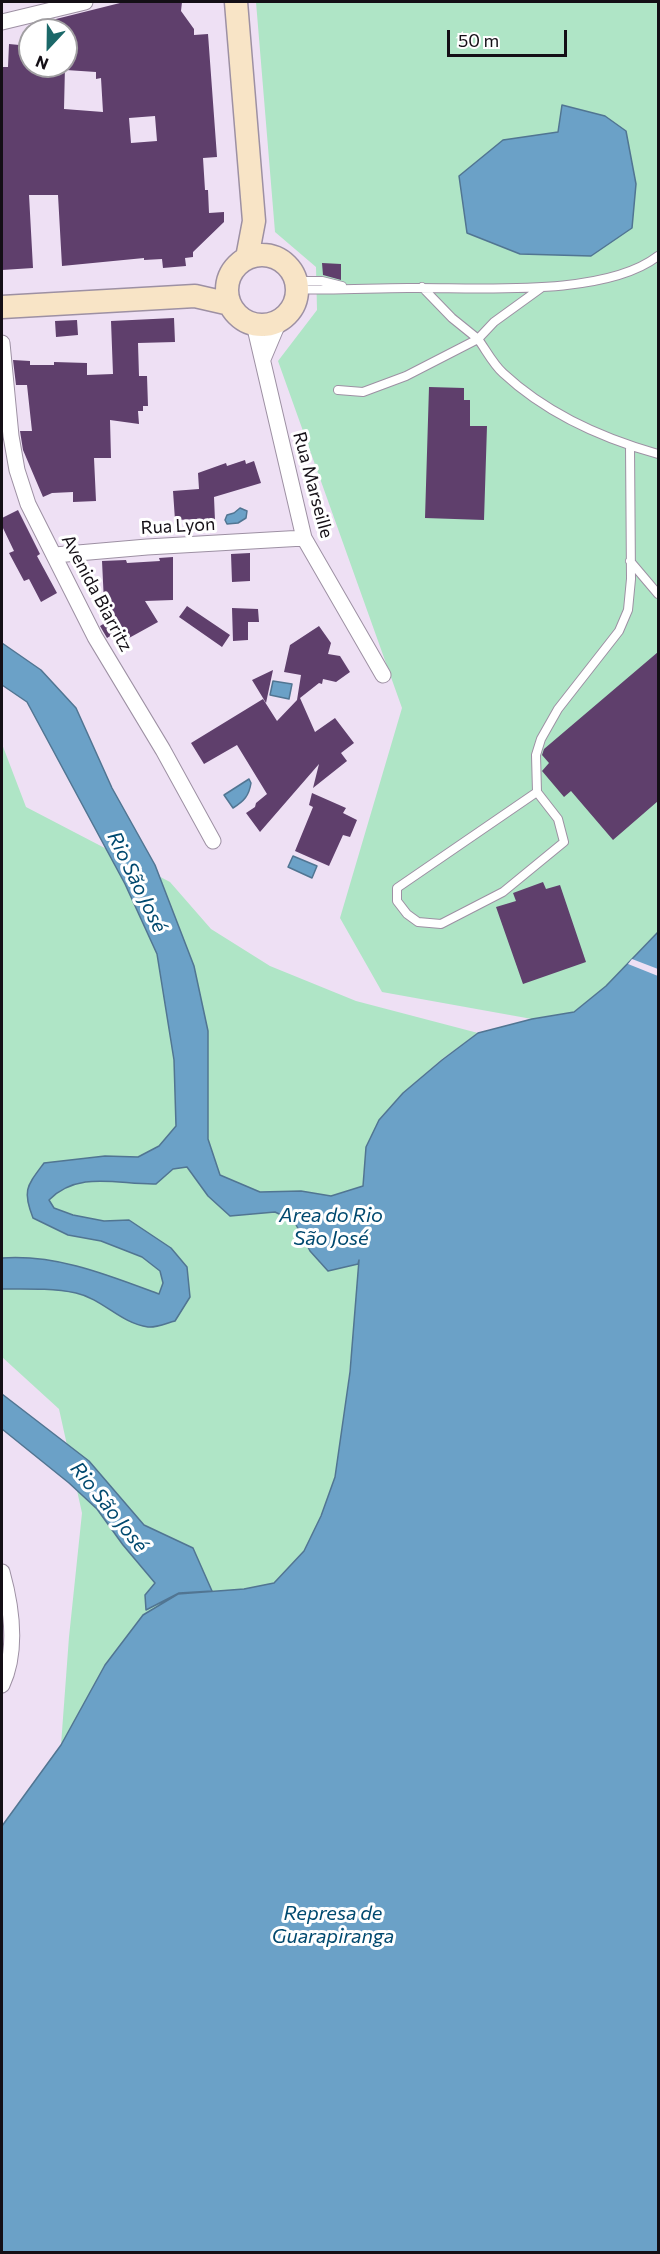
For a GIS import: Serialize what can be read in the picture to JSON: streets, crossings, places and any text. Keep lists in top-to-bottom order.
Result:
{
  "streets": {
    "street": ["Rua Marseille", "Rua Lyon", "Avenida Biarritz"]
  },
  "crossings": [
    ["Rua Marseille", "Rua Lyon"],
    ["Rua Lyon", "Avenida Biarritz"]
  ],
  "water": ["Rio São José", "Area do Rio São José", "Represa de Guarapiranga"],
  "scale_bar": "50 m",
  "north": "bottom"
}
